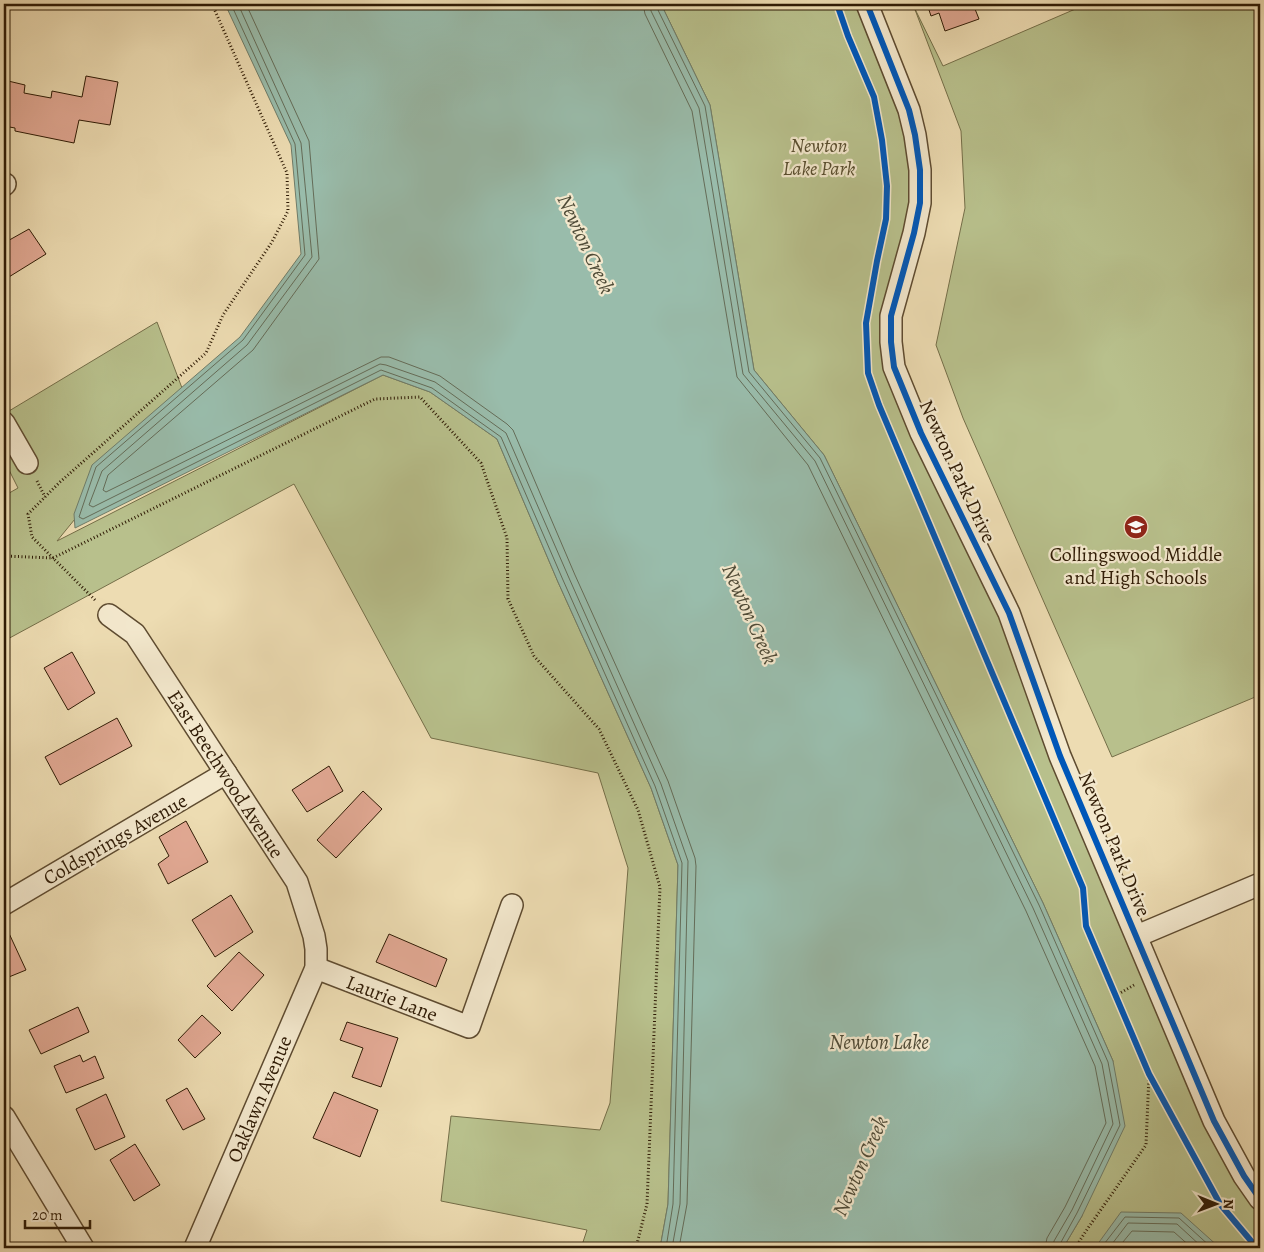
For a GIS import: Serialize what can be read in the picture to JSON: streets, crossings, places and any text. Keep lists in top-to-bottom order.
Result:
{
  "streets": {
    "street": [
      "Newton Park Drive",
      "East Beechwood Avenue",
      "Coldsprings Avenue",
      "Laurie Lane",
      "Oaklawn Avenue"
    ]
  },
  "crossings": [
    ["East Beechwood Avenue", "Coldsprings Avenue"],
    ["East Beechwood Avenue", "Laurie Lane"],
    ["East Beechwood Avenue", "Oaklawn Avenue"],
    ["Laurie Lane", "Oaklawn Avenue"]
  ],
  "water": ["Newton Creek", "Newton Lake"],
  "parks": ["Newton Lake Park"],
  "places": {
    "school or university": ["Collingswood Middle and High Schools"]
  },
  "scale_bar": "20 m",
  "north": "right"
}
